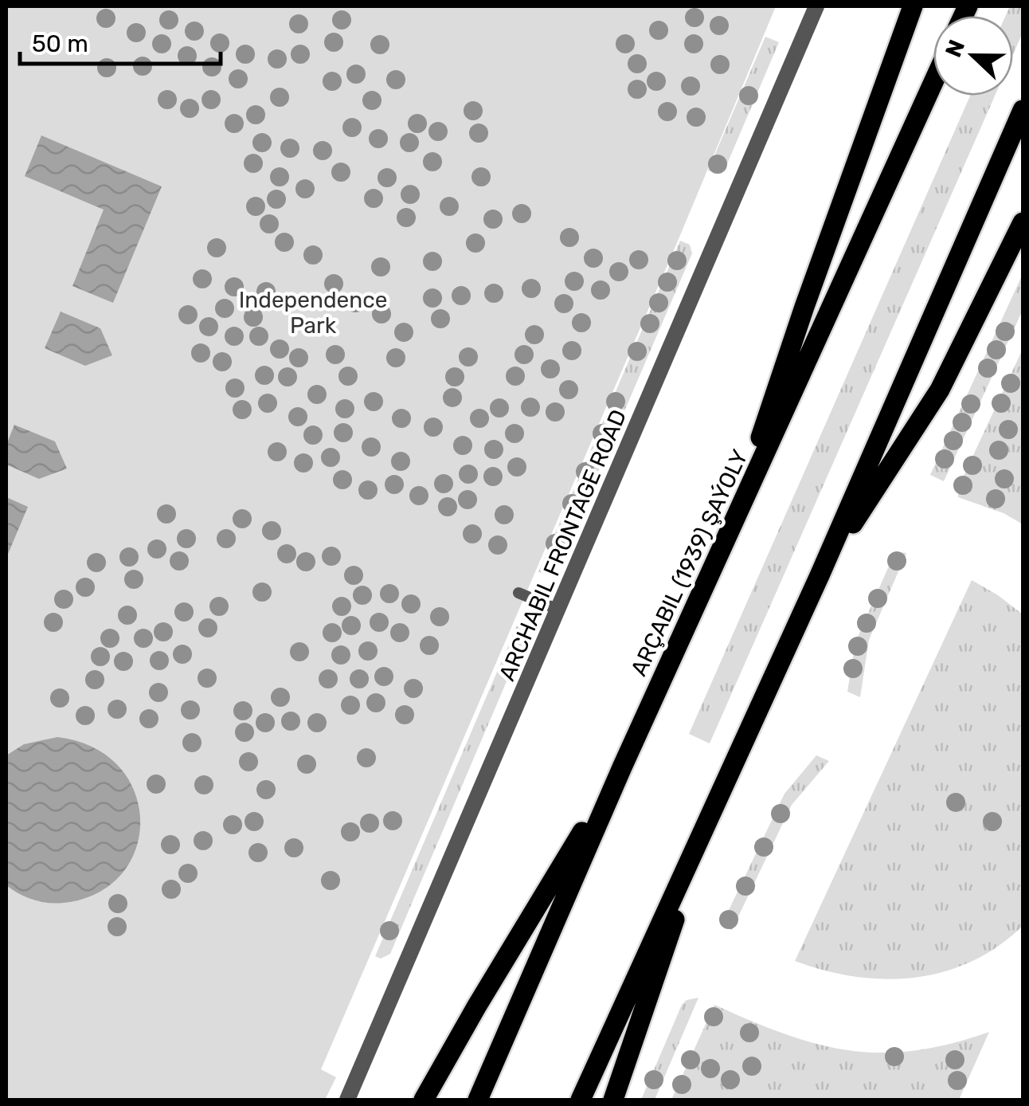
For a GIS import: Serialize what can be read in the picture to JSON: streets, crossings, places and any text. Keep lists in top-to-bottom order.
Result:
{
  "streets": {
    "main road": ["ARÇABIL (1939) ŞAÝOLY"],
    "street": ["ARCHABIL FRONTAGE ROAD"]
  },
  "parks": ["Independence Park"],
  "scale_bar": "50 m",
  "north": "left"
}
